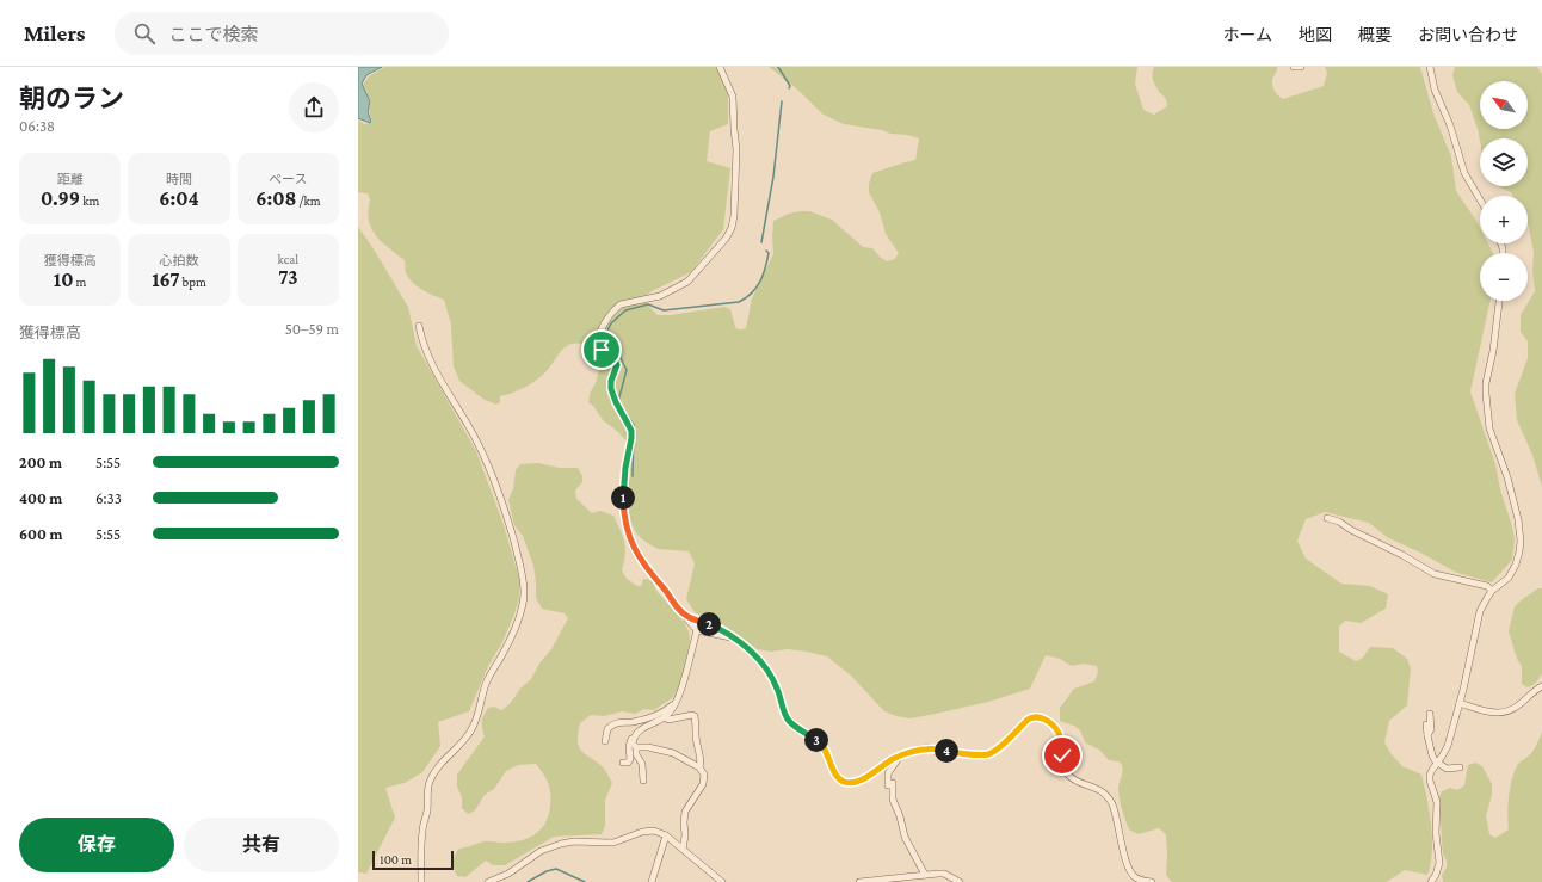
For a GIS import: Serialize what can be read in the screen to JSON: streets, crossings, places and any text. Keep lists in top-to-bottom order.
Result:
{
  "scale_bar": "100 m",
  "north": "top left",
  "page": {
    "header": "Milers",
    "search": "ここで検索",
    "nav": [
      "ホーム",
      "地図",
      "概要",
      "お問い合わせ"
    ],
    "heading": ["朝のラン", "06:38"],
    "map_buttons": ["+", "−"],
    "stats": [
      ["距離", "0.99 km"],
      ["時間", "6:04"],
      ["ペース", "6:08 /km"],
      ["獲得標高", "10 m"],
      ["心拍数", "167 bpm"],
      ["kcal", "73"]
    ],
    "chart": ["獲得標高", "50–59 m"],
    "list": [
      {
        "name": "200 m",
        "note": "5:55"
      },
      {
        "name": "400 m",
        "note": "6:33"
      },
      {
        "name": "600 m",
        "note": "5:55"
      }
    ],
    "pins": [
      "1",
      "2",
      "3",
      "4"
    ],
    "buttons": ["保存", "共有"],
    "scale": "100 m"
  }
}
